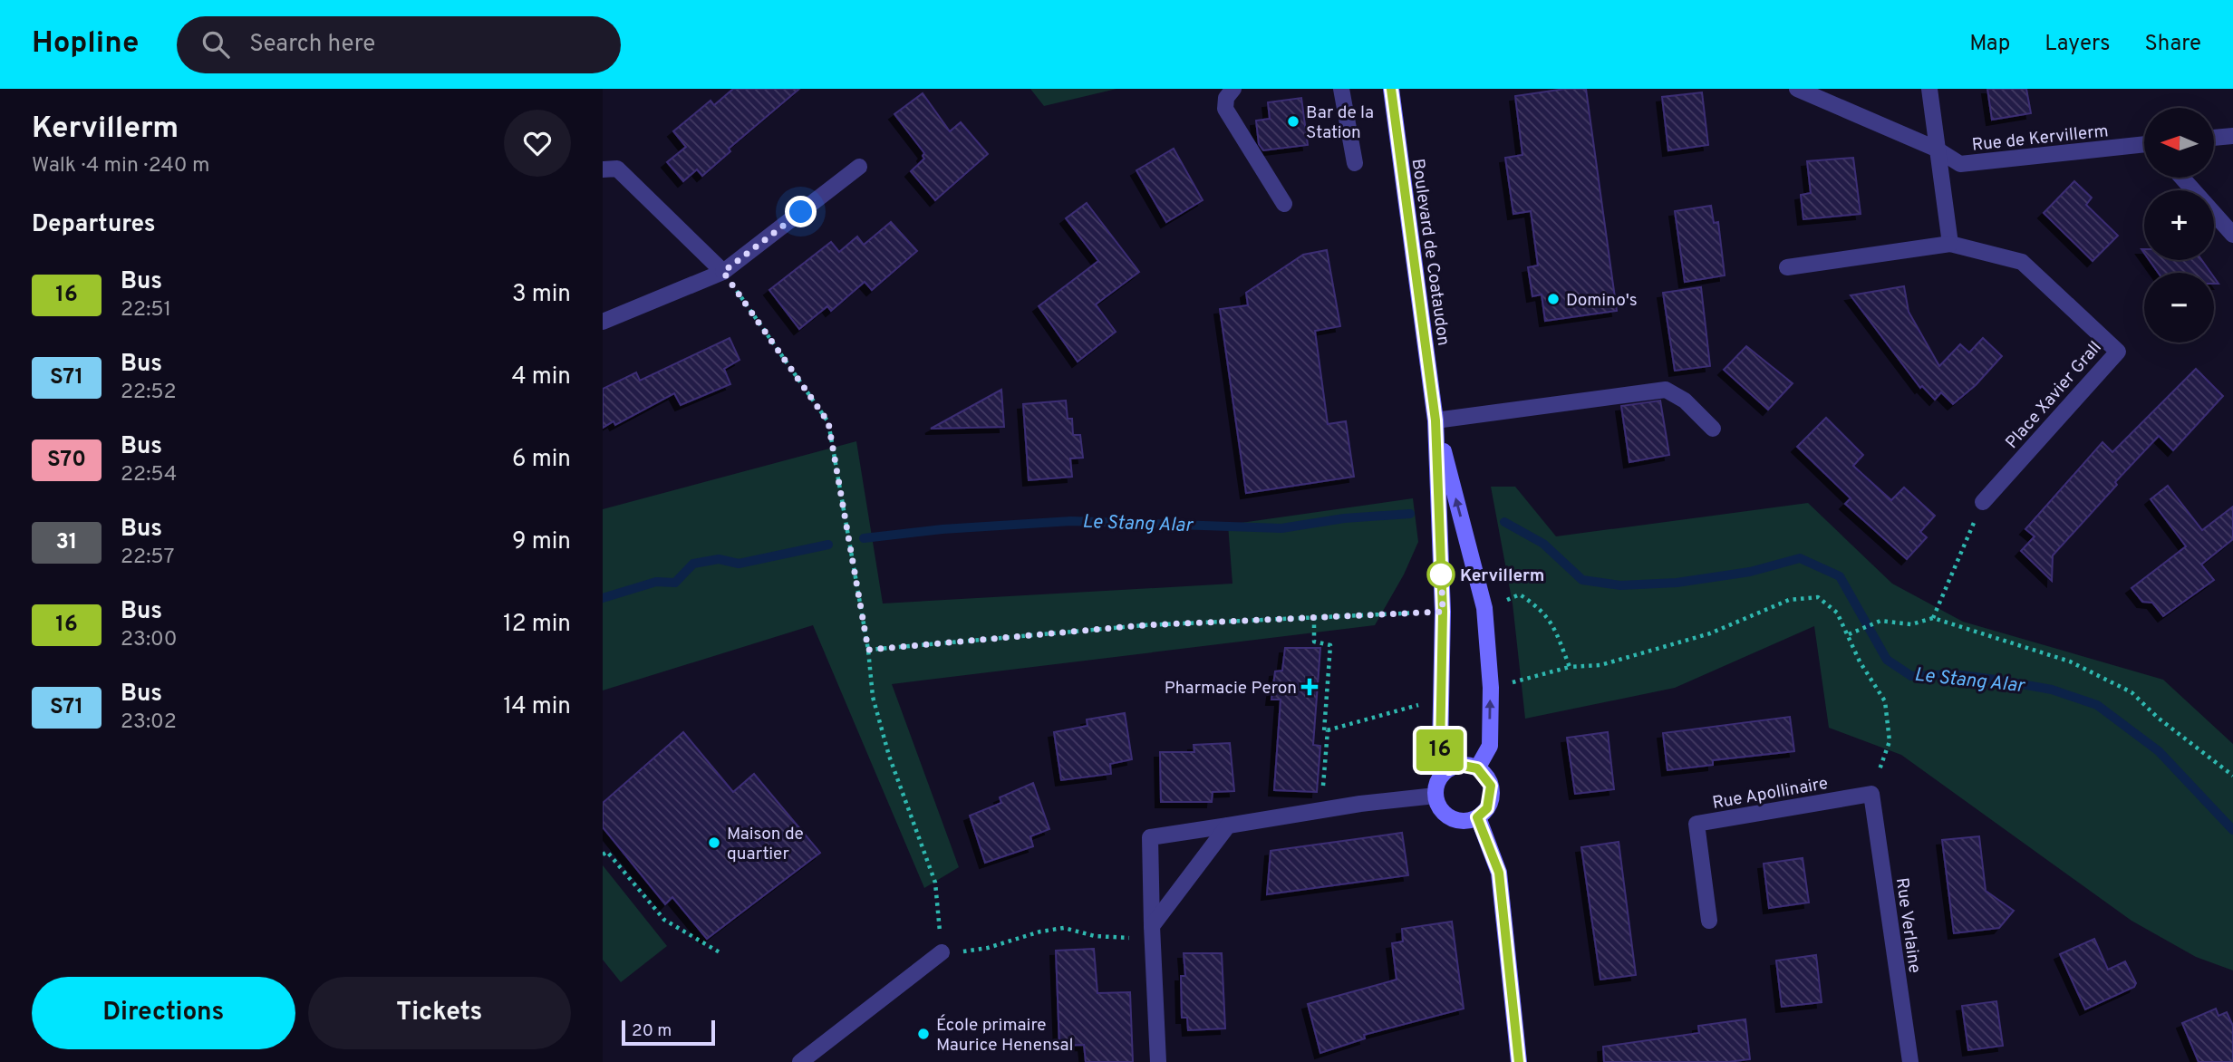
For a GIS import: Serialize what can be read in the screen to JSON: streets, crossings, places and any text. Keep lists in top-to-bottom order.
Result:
{
  "streets": {
    "main road": ["Boulevard de Coataudon"],
    "street": [
      "Rue de Kervillerm",
      "Place Xavier Grall",
      "Rue Apollinaire",
      "Rue Verlaine"
    ]
  },
  "crossings": [
    ["Rue Apollinaire", "Rue Verlaine"]
  ],
  "water": ["Le Stang Alar"],
  "places": {
    "other": [
      "Bar de la Station",
      "Domino's",
      "Kervillerm",
      "Maison de quartier",
      "École primaire Maurice Henensal"
    ],
    "health": ["Pharmacie Peron"]
  },
  "lines": ["bus line 16"],
  "scale_bar": "20 m",
  "north": "left",
  "page": {
    "header": "Hopline",
    "search": "Search here",
    "nav": ["Map", "Layers", "Share"],
    "heading": [
      ["Kervillerm", "Walk · 4 min · 240 m"],
      "Departures"
    ],
    "on_map": "16",
    "map_buttons": ["+", "−"],
    "list": [
      {
        "mark": "16",
        "name": "Bus",
        "note": "22:51",
        "value": "3 min"
      },
      {
        "mark": "S71",
        "name": "Bus",
        "note": "22:52",
        "value": "4 min"
      },
      {
        "mark": "S70",
        "name": "Bus",
        "note": "22:54",
        "value": "6 min"
      },
      {
        "mark": "31",
        "name": "Bus",
        "note": "22:57",
        "value": "9 min"
      },
      {
        "mark": "16",
        "name": "Bus",
        "note": "23:00",
        "value": "12 min"
      },
      {
        "mark": "S71",
        "name": "Bus",
        "note": "23:02",
        "value": "14 min"
      }
    ],
    "buttons": ["Directions", "Tickets"],
    "scale": "20 m"
  }
}
